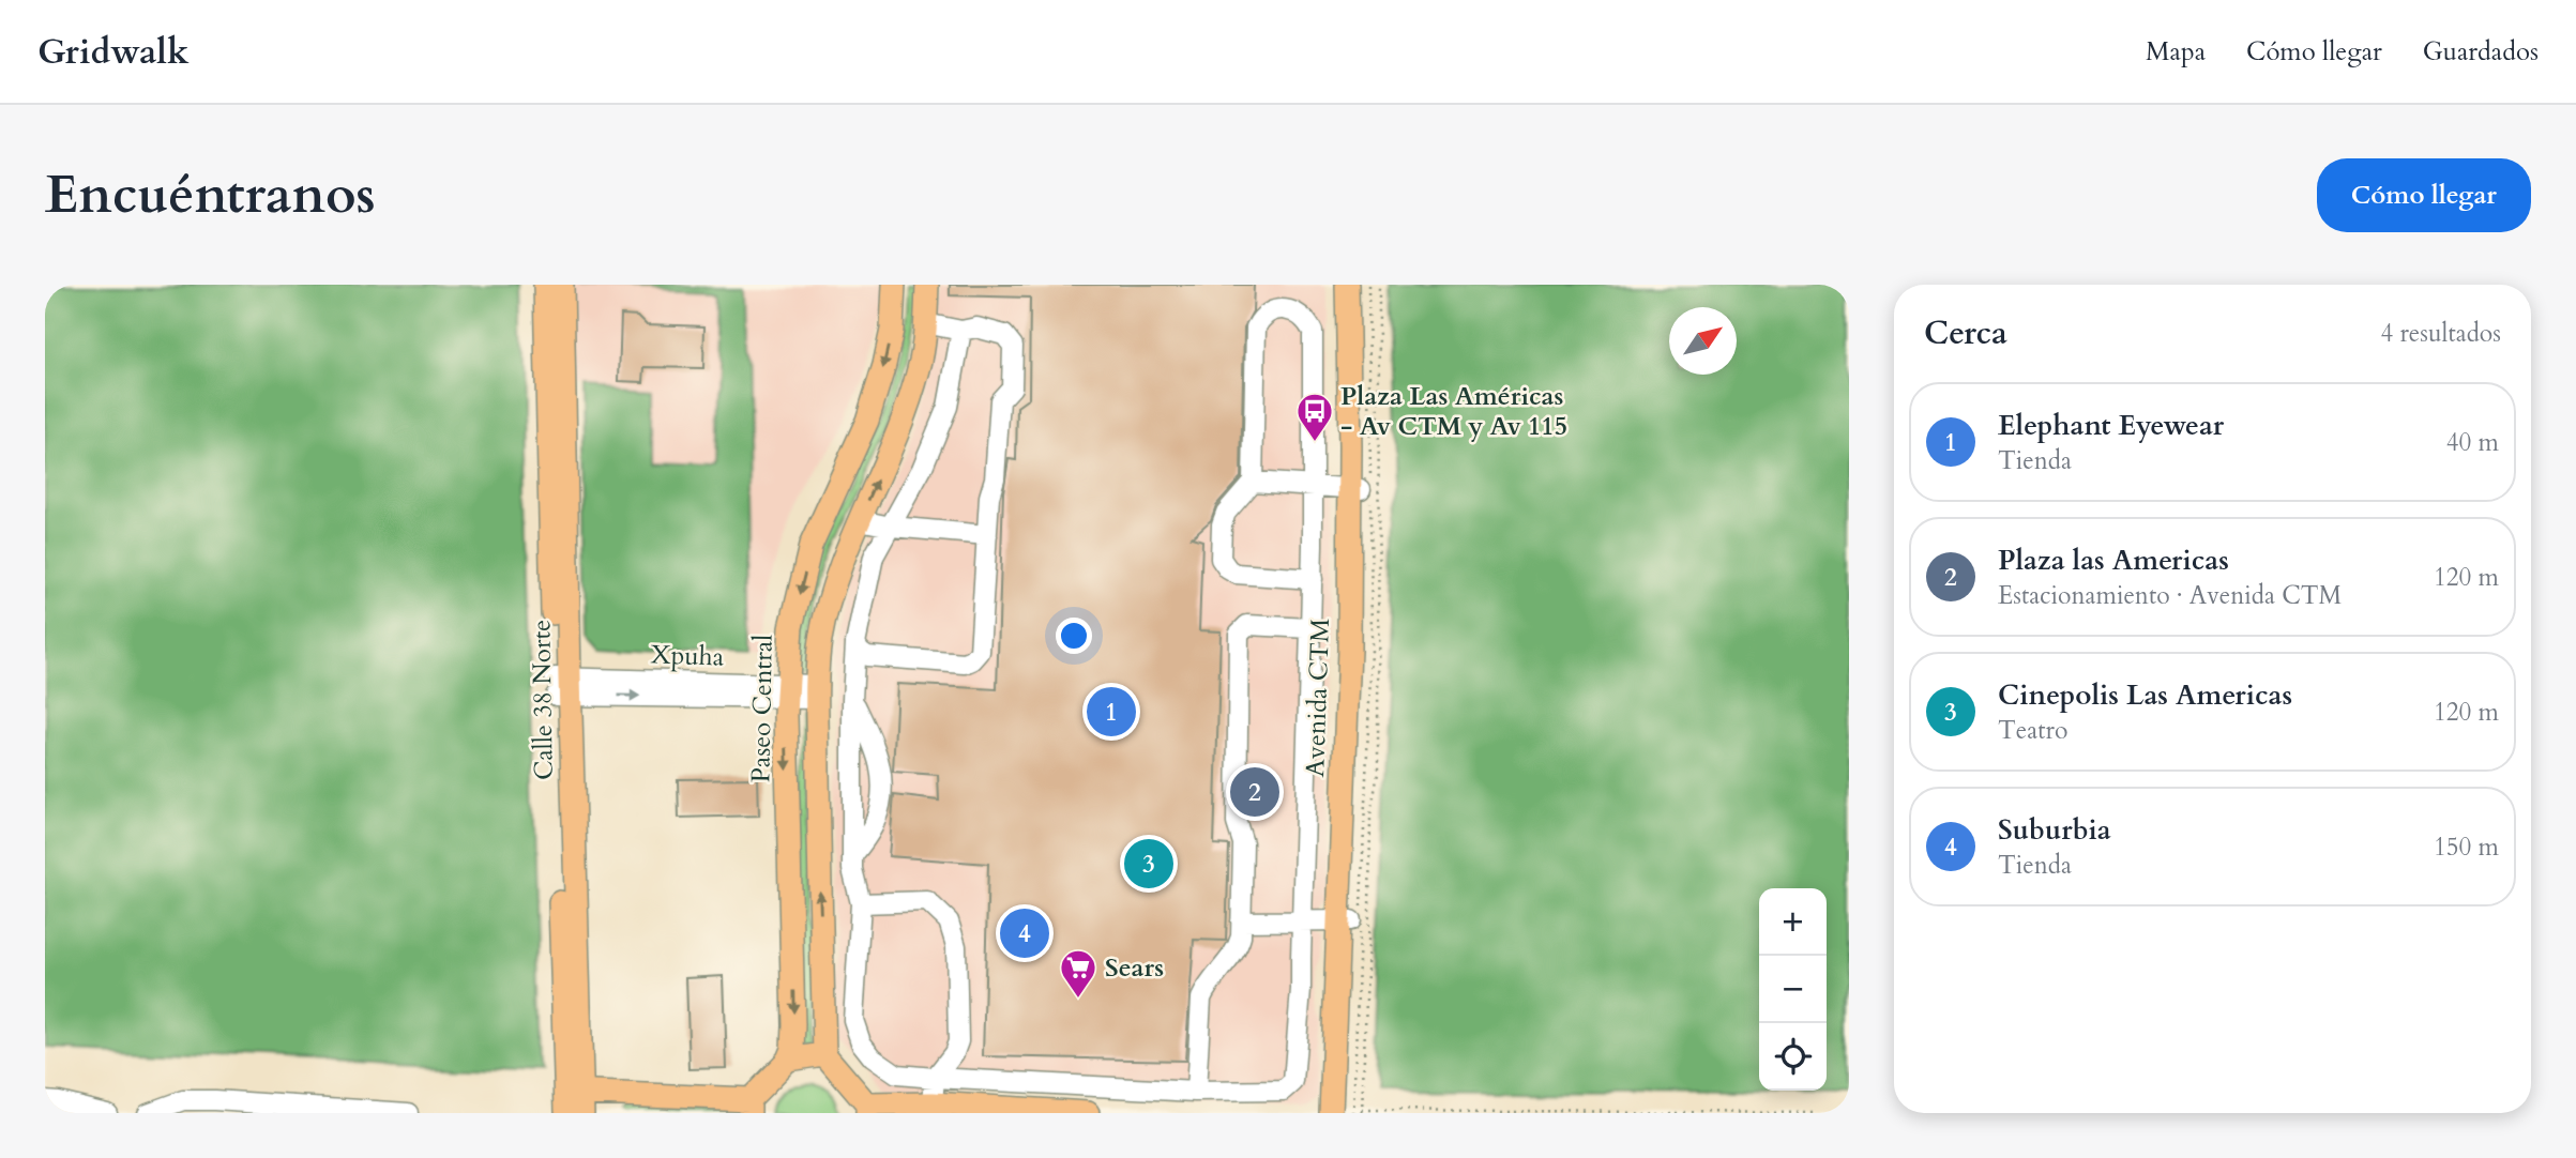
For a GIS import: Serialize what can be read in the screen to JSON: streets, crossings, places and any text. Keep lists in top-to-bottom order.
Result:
{
  "streets": {
    "main road": ["Avenida CTM", "Calle 38 Norte", "Paseo Central"],
    "street": ["Xpuha"]
  },
  "crossings": [
    ["Xpuha", "Calle 38 Norte"],
    ["Xpuha", "Paseo Central"]
  ],
  "places": {
    "bus stop": ["Plaza Las Américas - Av CTM y Av 115"],
    "supermarket": ["Sears"]
  },
  "north": "top right",
  "page": {
    "header": "Gridwalk",
    "nav": ["Mapa", "Cómo llegar", "Guardados"],
    "buttons": "Cómo llegar",
    "title": "Encuéntranos",
    "heading": ["Cerca", "4 resultados"],
    "list": [
      {
        "mark": "1",
        "name": "Elephant Eyewear",
        "note": "Tienda",
        "value": "40 m"
      },
      {
        "mark": "2",
        "name": "Plaza las Americas",
        "note": "Estacionamiento · Avenida CTM",
        "value": "120 m"
      },
      {
        "mark": "3",
        "name": "Cinepolis Las Americas",
        "note": "Teatro",
        "value": "120 m"
      },
      {
        "mark": "4",
        "name": "Suburbia",
        "note": "Tienda",
        "value": "150 m"
      }
    ],
    "pins": [
      "1",
      "2",
      "3",
      "4"
    ],
    "map_buttons": ["+", "−"]
  }
}
